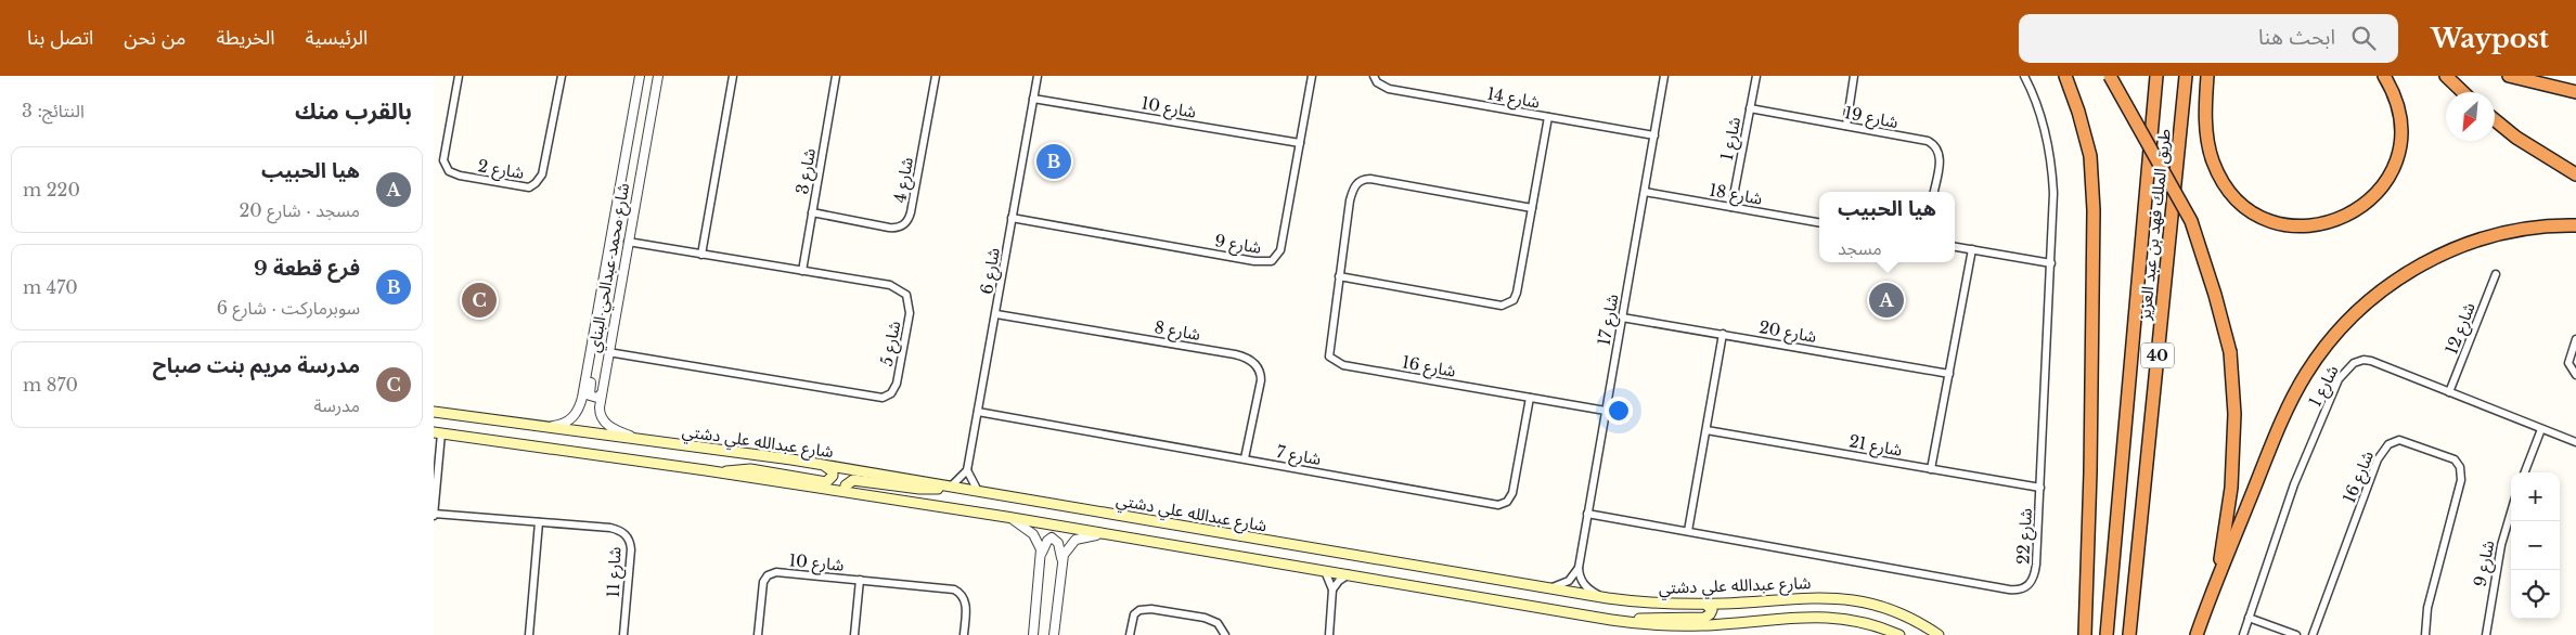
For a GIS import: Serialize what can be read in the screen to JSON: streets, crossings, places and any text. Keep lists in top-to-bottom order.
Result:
{
  "streets": {
    "highway": ["طريق الملك فهد بن عبد العزيز", "40"],
    "main road": ["شارع عبدالله علي دشتي"],
    "street": [
      "شارع 14",
      "شارع 10",
      "شارع 19",
      "شارع 1",
      "شارع 2",
      "شارع 3",
      "شارع 4",
      "شارع 18",
      "شارع 9",
      "شارع محمد عبدالحي البناي",
      "شارع 6",
      "شارع 17",
      "شارع 12",
      "شارع 8",
      "شارع 20",
      "شارع 5",
      "شارع 16",
      "شارع 21",
      "شارع 7",
      "شارع 22",
      "شارع 11"
    ]
  },
  "crossings": [
    ["شارع 14", "شارع 17"],
    ["شارع 10", "شارع 9"],
    ["شارع 10", "شارع 6"],
    ["شارع 19", "شارع 1"],
    ["شارع 1", "شارع 18"],
    ["شارع 1", "شارع 12"],
    ["شارع 3", "شارع 4"],
    ["شارع 3", "شارع 5"],
    ["شارع 18", "شارع 17"],
    ["شارع 9", "شارع 6"],
    ["شارع محمد عبدالحي البناي", "شارع 5"],
    ["شارع محمد عبدالحي البناي", "شارع عبدالله علي دشتي"],
    ["شارع 6", "شارع 8"],
    ["شارع 6", "شارع 7"],
    ["شارع 17", "شارع 20"],
    ["شارع 17", "شارع 16"],
    ["شارع 17", "شارع 22"],
    ["شارع 8", "شارع 7"],
    ["شارع 16", "شارع 7"],
    ["شارع 21", "شارع 22"]
  ],
  "north": "bottom left",
  "page": {
    "header": "Waypost",
    "search": "ابحث هنا",
    "nav": [
      "الرئيسية",
      "الخريطة",
      "من نحن",
      "اتصل بنا"
    ],
    "heading": ["بالقرب منك", "النتائج: 3"],
    "pins": ["B", "A", "C"],
    "list": [
      {
        "mark": "A",
        "name": "هيا الحبيب",
        "note": "مسجد · شارع 20",
        "value": "220 m"
      },
      {
        "mark": "B",
        "name": "فرع قطعة 9",
        "note": "سوبرماركت · شارع 6",
        "value": "470 m"
      },
      {
        "mark": "C",
        "name": "مدرسة مريم بنت صباح",
        "note": "مدرسة",
        "value": "870 m"
      }
    ],
    "popup": ["هيا الحبيب", "مسجد"],
    "map_buttons": ["+", "−"]
  }
}
